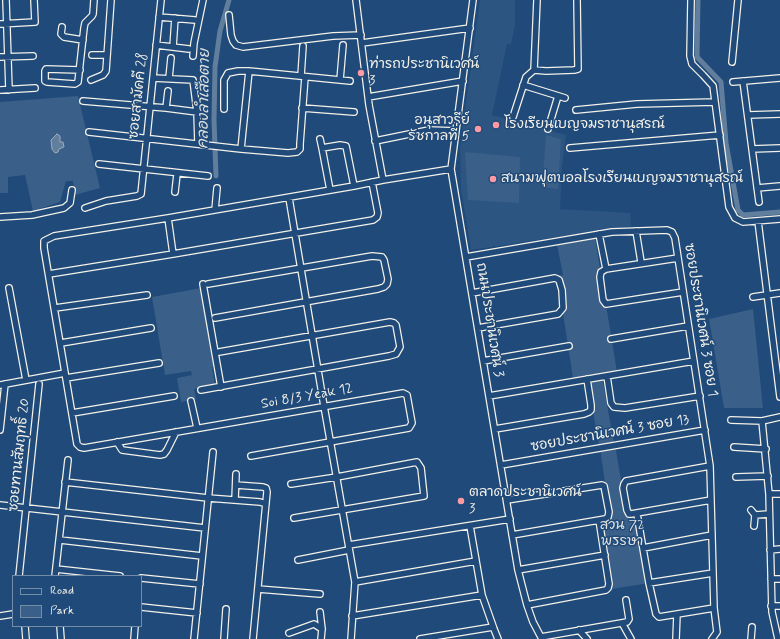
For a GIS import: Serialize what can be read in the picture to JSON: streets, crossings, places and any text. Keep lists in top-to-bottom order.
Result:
{
  "streets": {
    "street": [
      "ซอยสามัคคี 28",
      "ถนนประชานิเวศน์ 3",
      "ซอยประชานิเวศน์ 3 ซอย 1",
      "Soi 8/3 Yeak 12",
      "ซอยประชานิเวศน์ 3 ซอย 13",
      "ซอยทานสัมฤทธิ์ 20"
    ]
  },
  "crossings": [
    ["ถนนประชานิเวศน์ 3", "ซอยประชานิเวศน์ 3 ซอย 1"],
    ["ถนนประชานิเวศน์ 3", "ซอยประชานิเวศน์ 3 ซอย 13"],
    ["ซอยประชานิเวศน์ 3 ซอย 1", "ซอยประชานิเวศน์ 3 ซอย 13"]
  ],
  "water": ["คลองลำเสือตาย"],
  "parks": ["สวน 72 พรรษา"],
  "places": [
    "ท่ารถประชานิเวศน์ 3",
    "โรงเรียนเบญจมราชานุสรณ์",
    "อนุสาวรีย์ รัชกาลที่ 5",
    "สนามฟุตบอลโรงเรียนเบญจมราชานุสรณ์",
    "ตลาดประชานิเวศน์ 3"
  ],
  "legend": ["Road", "Park"]
}
